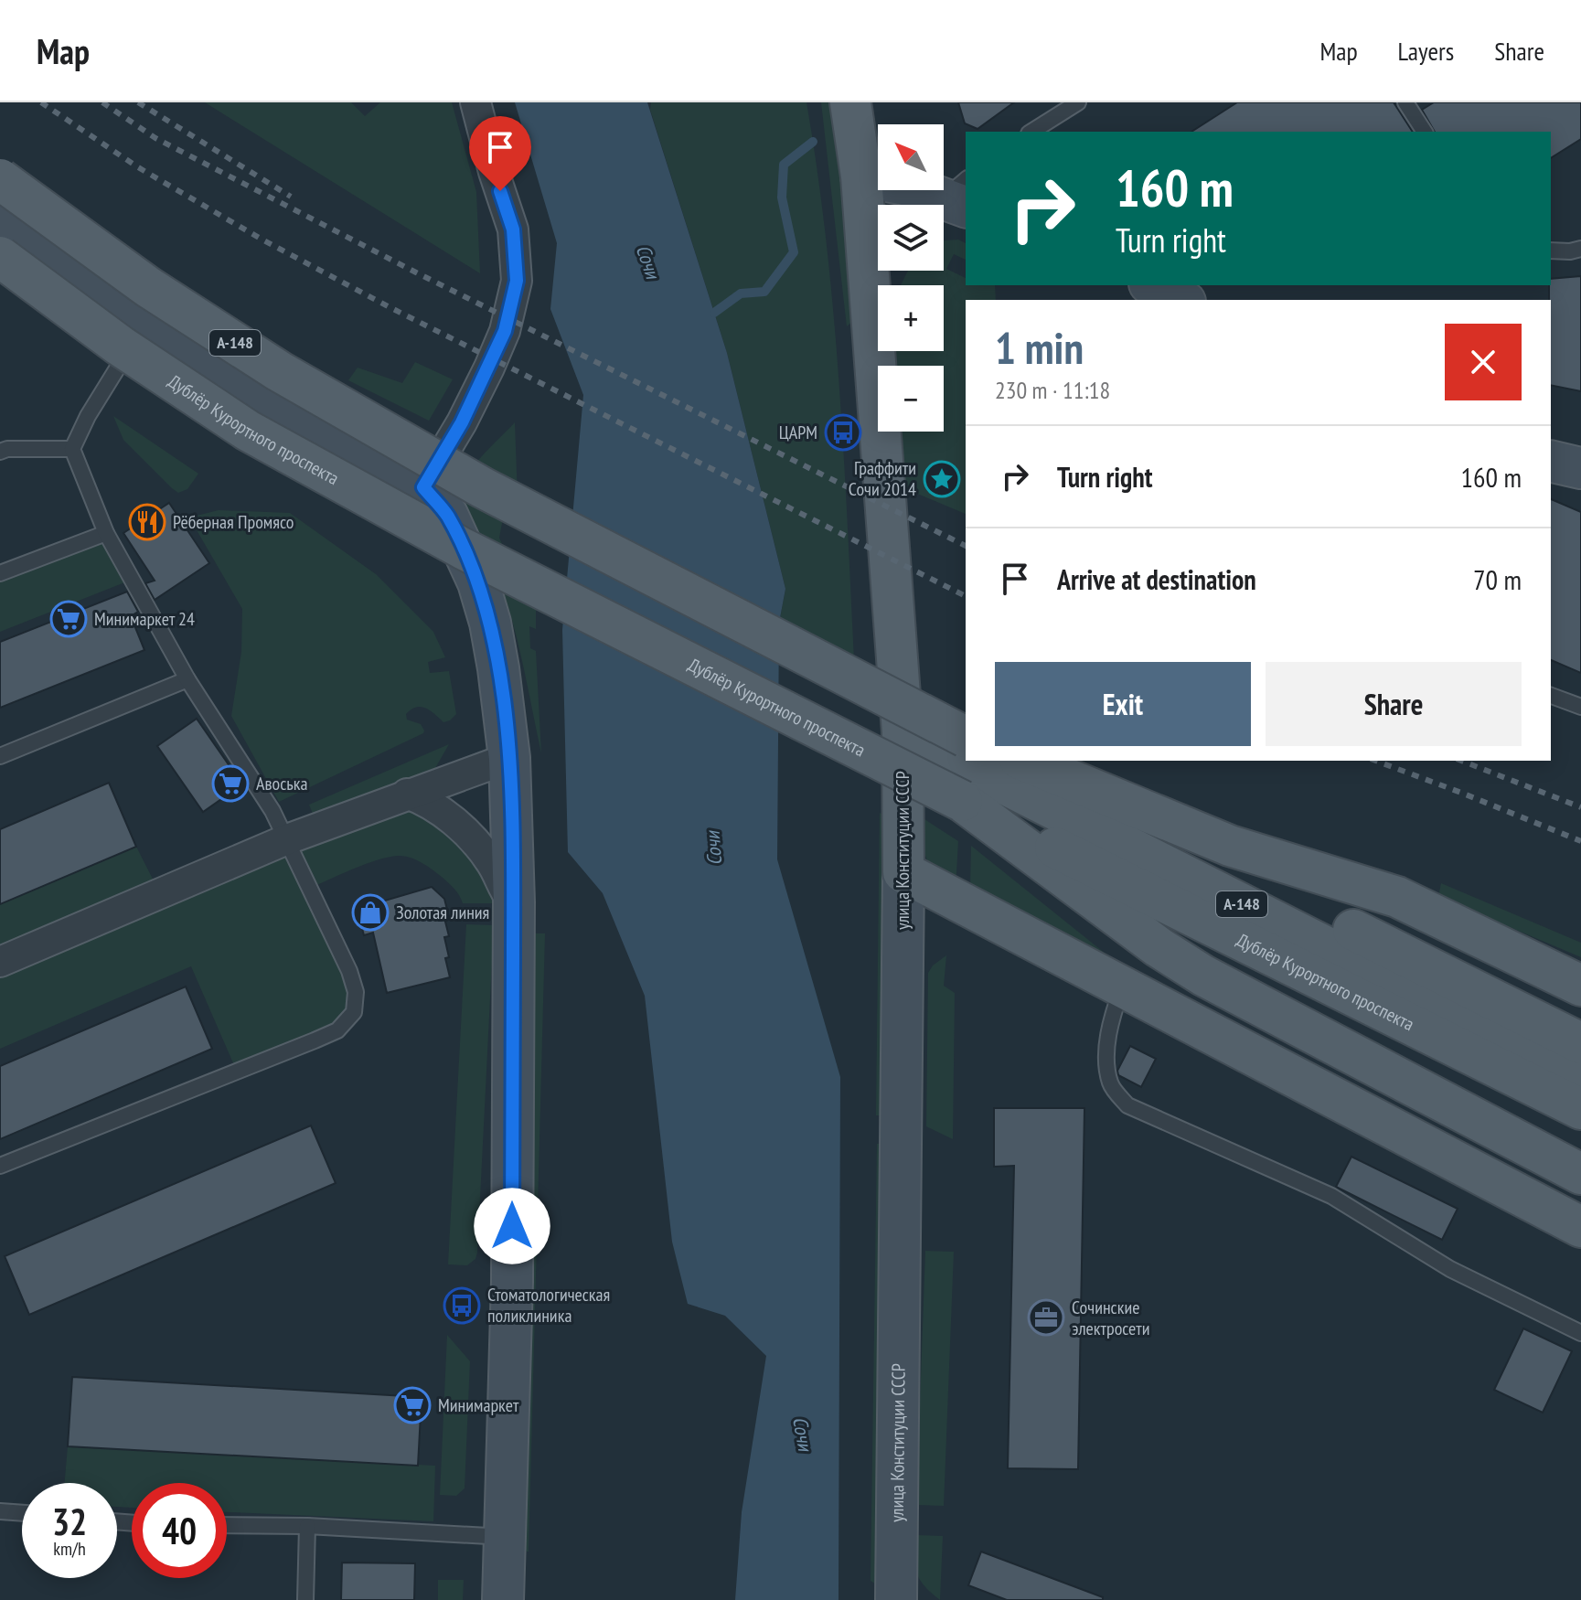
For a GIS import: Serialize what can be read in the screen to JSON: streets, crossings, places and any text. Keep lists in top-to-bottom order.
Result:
{
  "streets": {
    "main road": ["А-148", "Дублёр Курортного проспекта", "улица Конституции СССР"]
  },
  "crossings": [
    ["А-148", "Дублёр Курортного проспекта"],
    ["А-148", "улица Конституции СССР"]
  ],
  "water": ["Сочи"],
  "places": {
    "bus stop": ["ЦАРМ", "Стоматологическая поликлиника"],
    "place": ["Граффити Сочи 2014"],
    "restaurant": ["Рёберная Промясо"],
    "supermarket": ["Минимаркет 24", "Авоська", "Минимаркет"],
    "shop": ["Золотая линия"],
    "office": ["Сочинские электросети"]
  },
  "north": "top left",
  "page": {
    "header": "Map",
    "nav": ["Map", "Layers", "Share"],
    "map_buttons": ["+", "−"],
    "turn": ["160 m", "Turn right"],
    "heading": ["1 min", "230 m · 11:18"],
    "list": [
      {
        "name": "Turn right",
        "value": "160 m"
      },
      {
        "name": "Arrive at destination",
        "value": "70 m"
      }
    ],
    "buttons": ["Exit", "Share"],
    "speed": "32 km/h",
    "limit": "40"
  }
}
